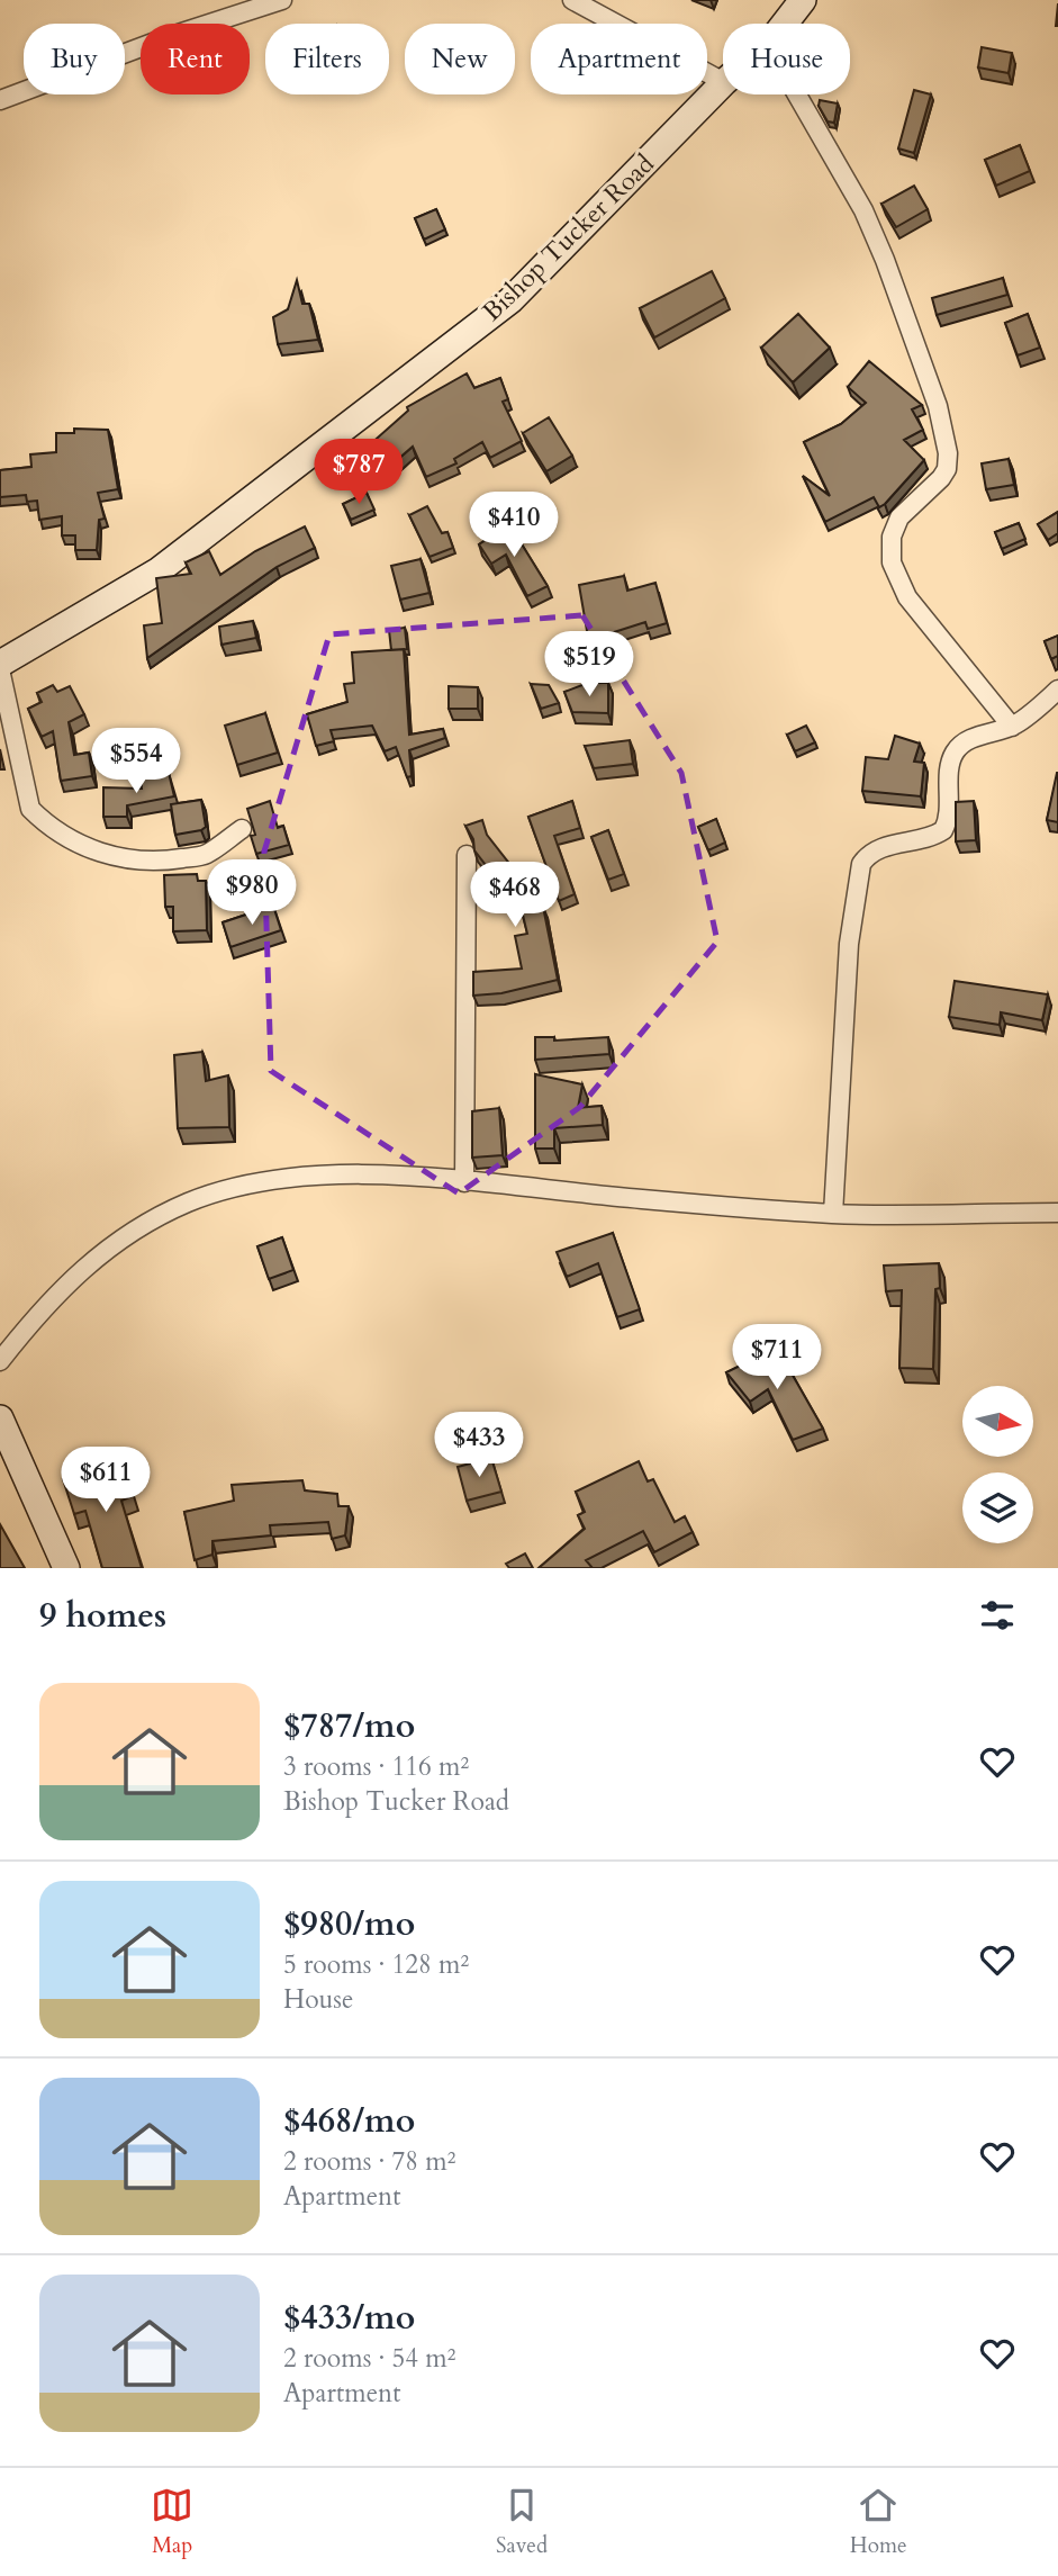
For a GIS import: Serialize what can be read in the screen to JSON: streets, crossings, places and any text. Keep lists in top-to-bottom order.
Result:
{
  "streets": {
    "main road": ["Bishop Tucker Road"]
  },
  "north": "right",
  "page": {
    "chip": [
      "Buy",
      "Rent",
      "Filters",
      "New",
      "Apartment",
      "House"
    ],
    "price": [
      "$787",
      "$410",
      "$519",
      "$554",
      "$980",
      "$468",
      "$711",
      "$433",
      "$611"
    ],
    "heading": "9 homes",
    "list": [
      {
        "name": "$787/mo",
        "note": "3 rooms · 116 m² · Bishop Tucker Road"
      },
      {
        "name": "$980/mo",
        "note": "5 rooms · 128 m² · House"
      },
      {
        "name": "$468/mo",
        "note": "2 rooms · 78 m² · Apartment"
      },
      {
        "name": "$433/mo",
        "note": "2 rooms · 54 m² · Apartment"
      }
    ],
    "tabs": ["Map", "Saved", "Home"]
  }
}
